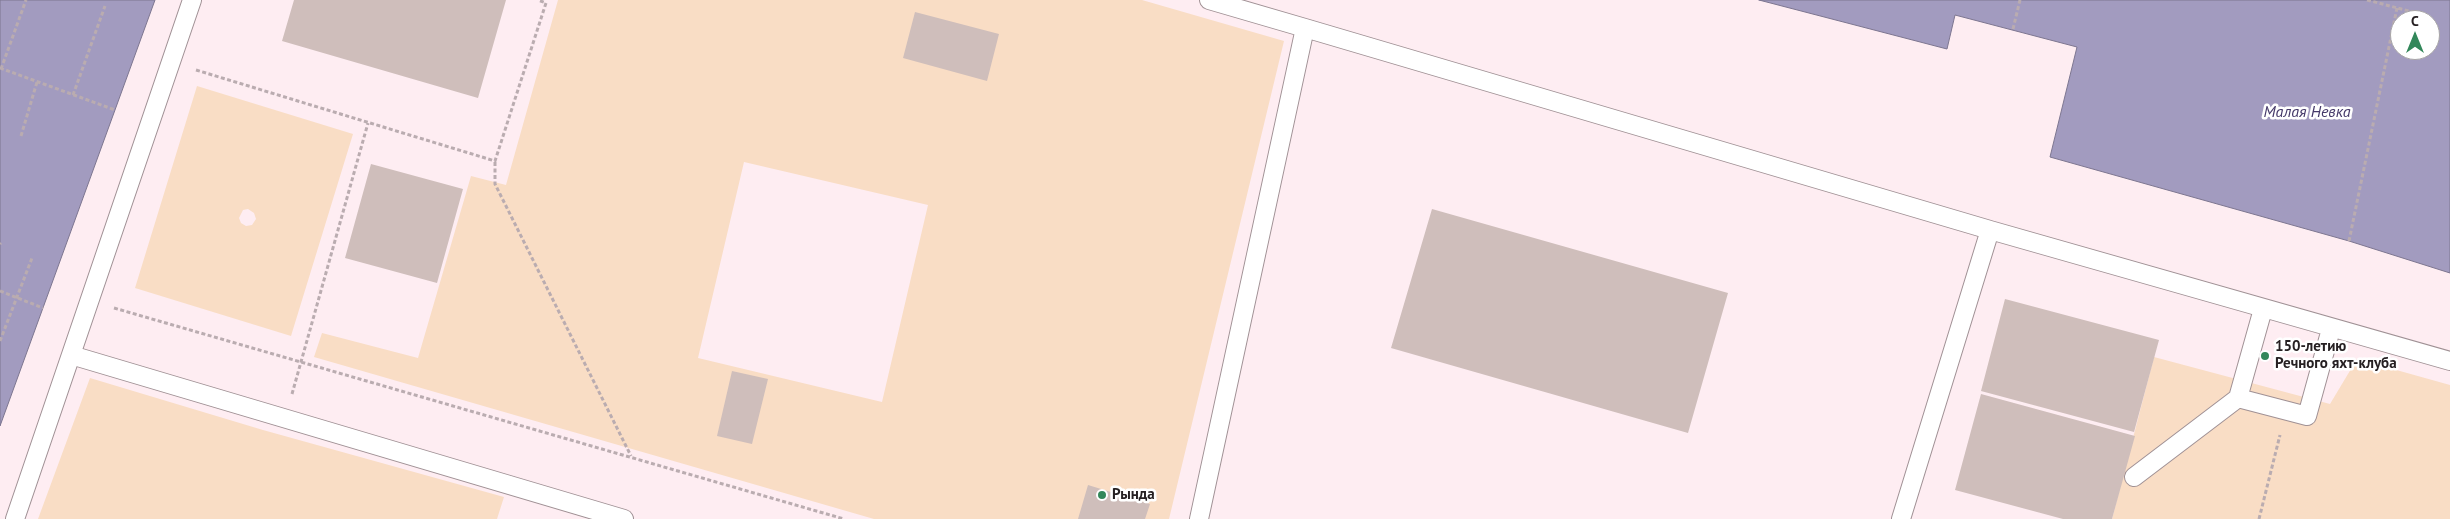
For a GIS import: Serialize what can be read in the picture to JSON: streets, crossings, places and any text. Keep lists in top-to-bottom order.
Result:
{
  "water": ["Малая Невка"],
  "places": ["150-летию Речного яхт-клуба", "Рында"],
  "north": "top"
}
